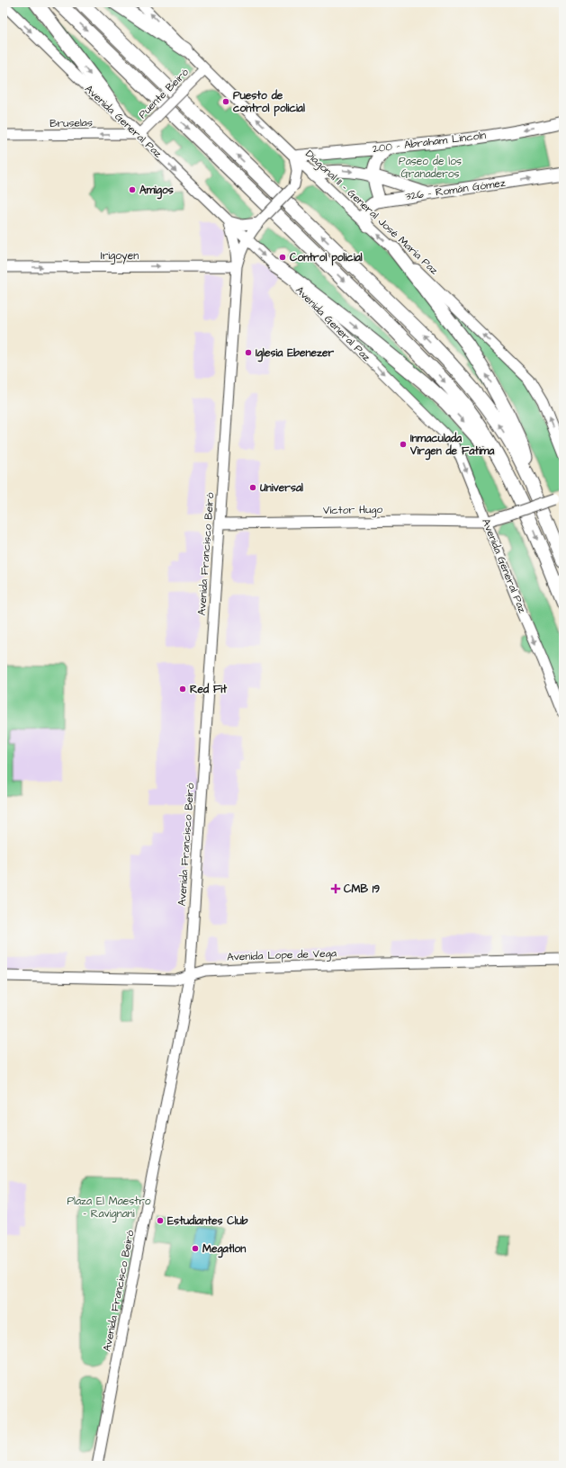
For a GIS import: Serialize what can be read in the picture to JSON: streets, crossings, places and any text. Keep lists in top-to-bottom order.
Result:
{
  "streets": {
    "main road": [
      "Puente Beiró",
      "Avenida General Paz",
      "Bruselas",
      "200 - Abraham Lincoln",
      "326 - Román Gómez",
      "Diagonal 11 - General José María Paz",
      "Irigoyen",
      "Víctor Hugo",
      "Avenida Francisco Beiró",
      "Avenida Lope de Vega"
    ]
  },
  "crossings": [
    ["Puente Beiró", "Avenida General Paz"],
    ["Puente Beiró", "Bruselas"],
    ["Puente Beiró", "Diagonal 11 - General José María Paz"],
    ["Avenida General Paz", "Bruselas"],
    ["Avenida General Paz", "Víctor Hugo"],
    ["Avenida General Paz", "Avenida Francisco Beiró"],
    ["200 - Abraham Lincoln", "Diagonal 11 - General José María Paz"],
    ["Irigoyen", "Avenida Francisco Beiró"],
    ["Víctor Hugo", "Avenida Francisco Beiró"],
    ["Avenida Francisco Beiró", "Avenida Lope de Vega"]
  ],
  "one_way": [
    "Avenida General Paz",
    "Bruselas",
    "200 - Abraham Lincoln",
    "326 - Román Gómez",
    "Diagonal 11 - General José María Paz",
    "Irigoyen"
  ],
  "parks": ["Paseo de los Granaderos", "Plaza El Maestro - Ravignani"],
  "places": {
    "other": [
      "Puesto de control policial",
      "Amigos",
      "Control policial",
      "Iglesia Ebenezer",
      "Inmaculada Virgen de Fatima",
      "Universal",
      "Red Fit",
      "Estudiantes Club",
      "Megatlon"
    ],
    "health": ["CMB 19"]
  }
}
